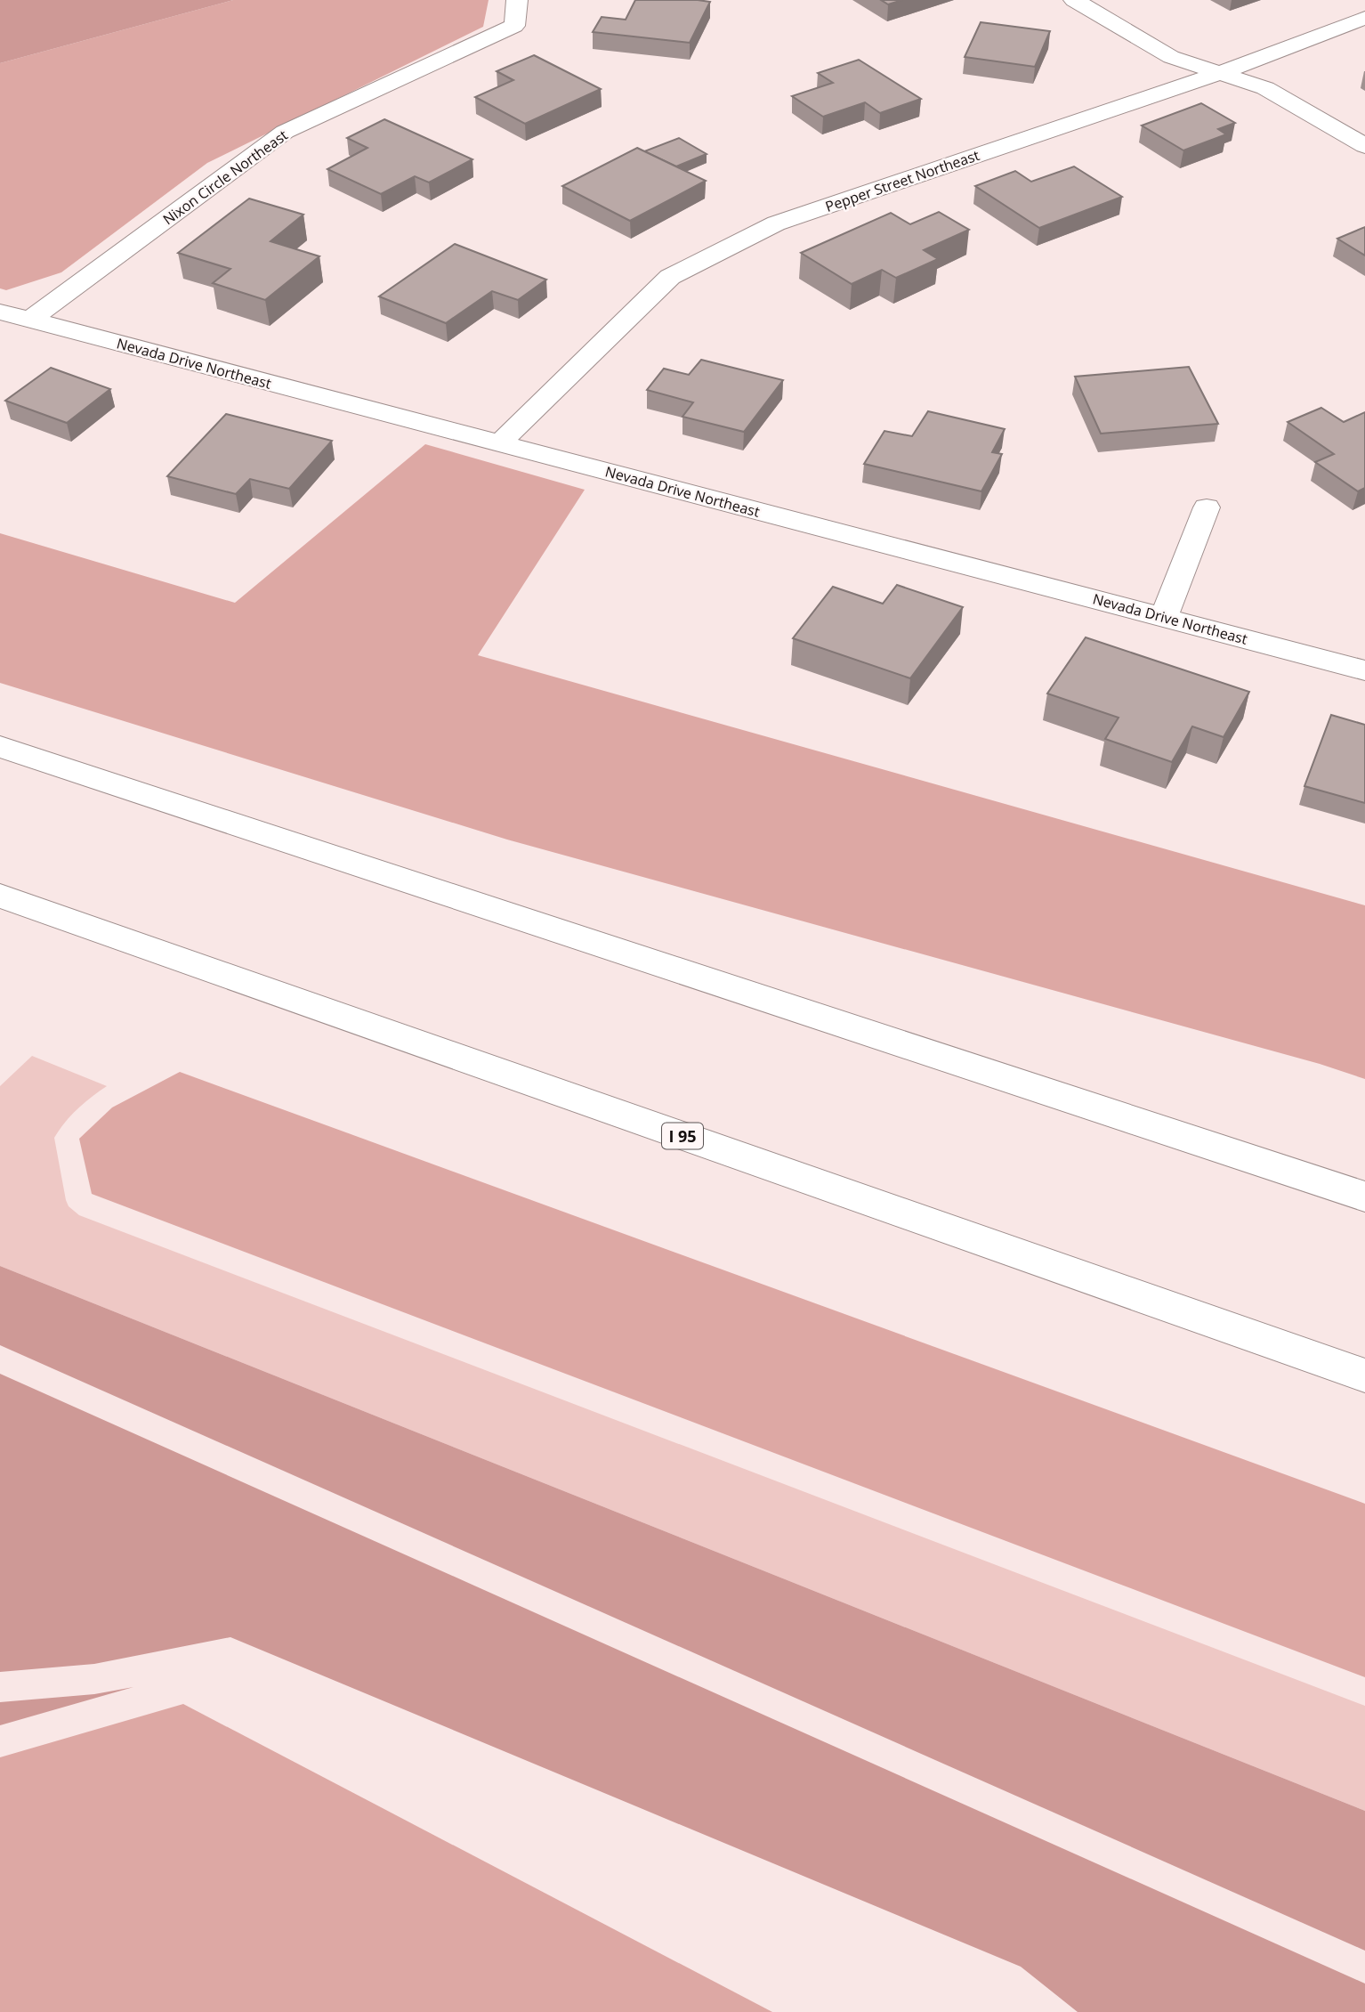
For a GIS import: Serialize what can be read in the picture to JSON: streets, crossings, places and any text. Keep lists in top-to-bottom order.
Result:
{
  "streets": {
    "main road": [
      "Nixon Circle Northeast",
      "Pepper Street Northeast",
      "Nevada Drive Northeast",
      "I 95"
    ]
  },
  "crossings": [
    ["Nixon Circle Northeast", "Nevada Drive Northeast"],
    ["Pepper Street Northeast", "Nevada Drive Northeast"]
  ]
}
